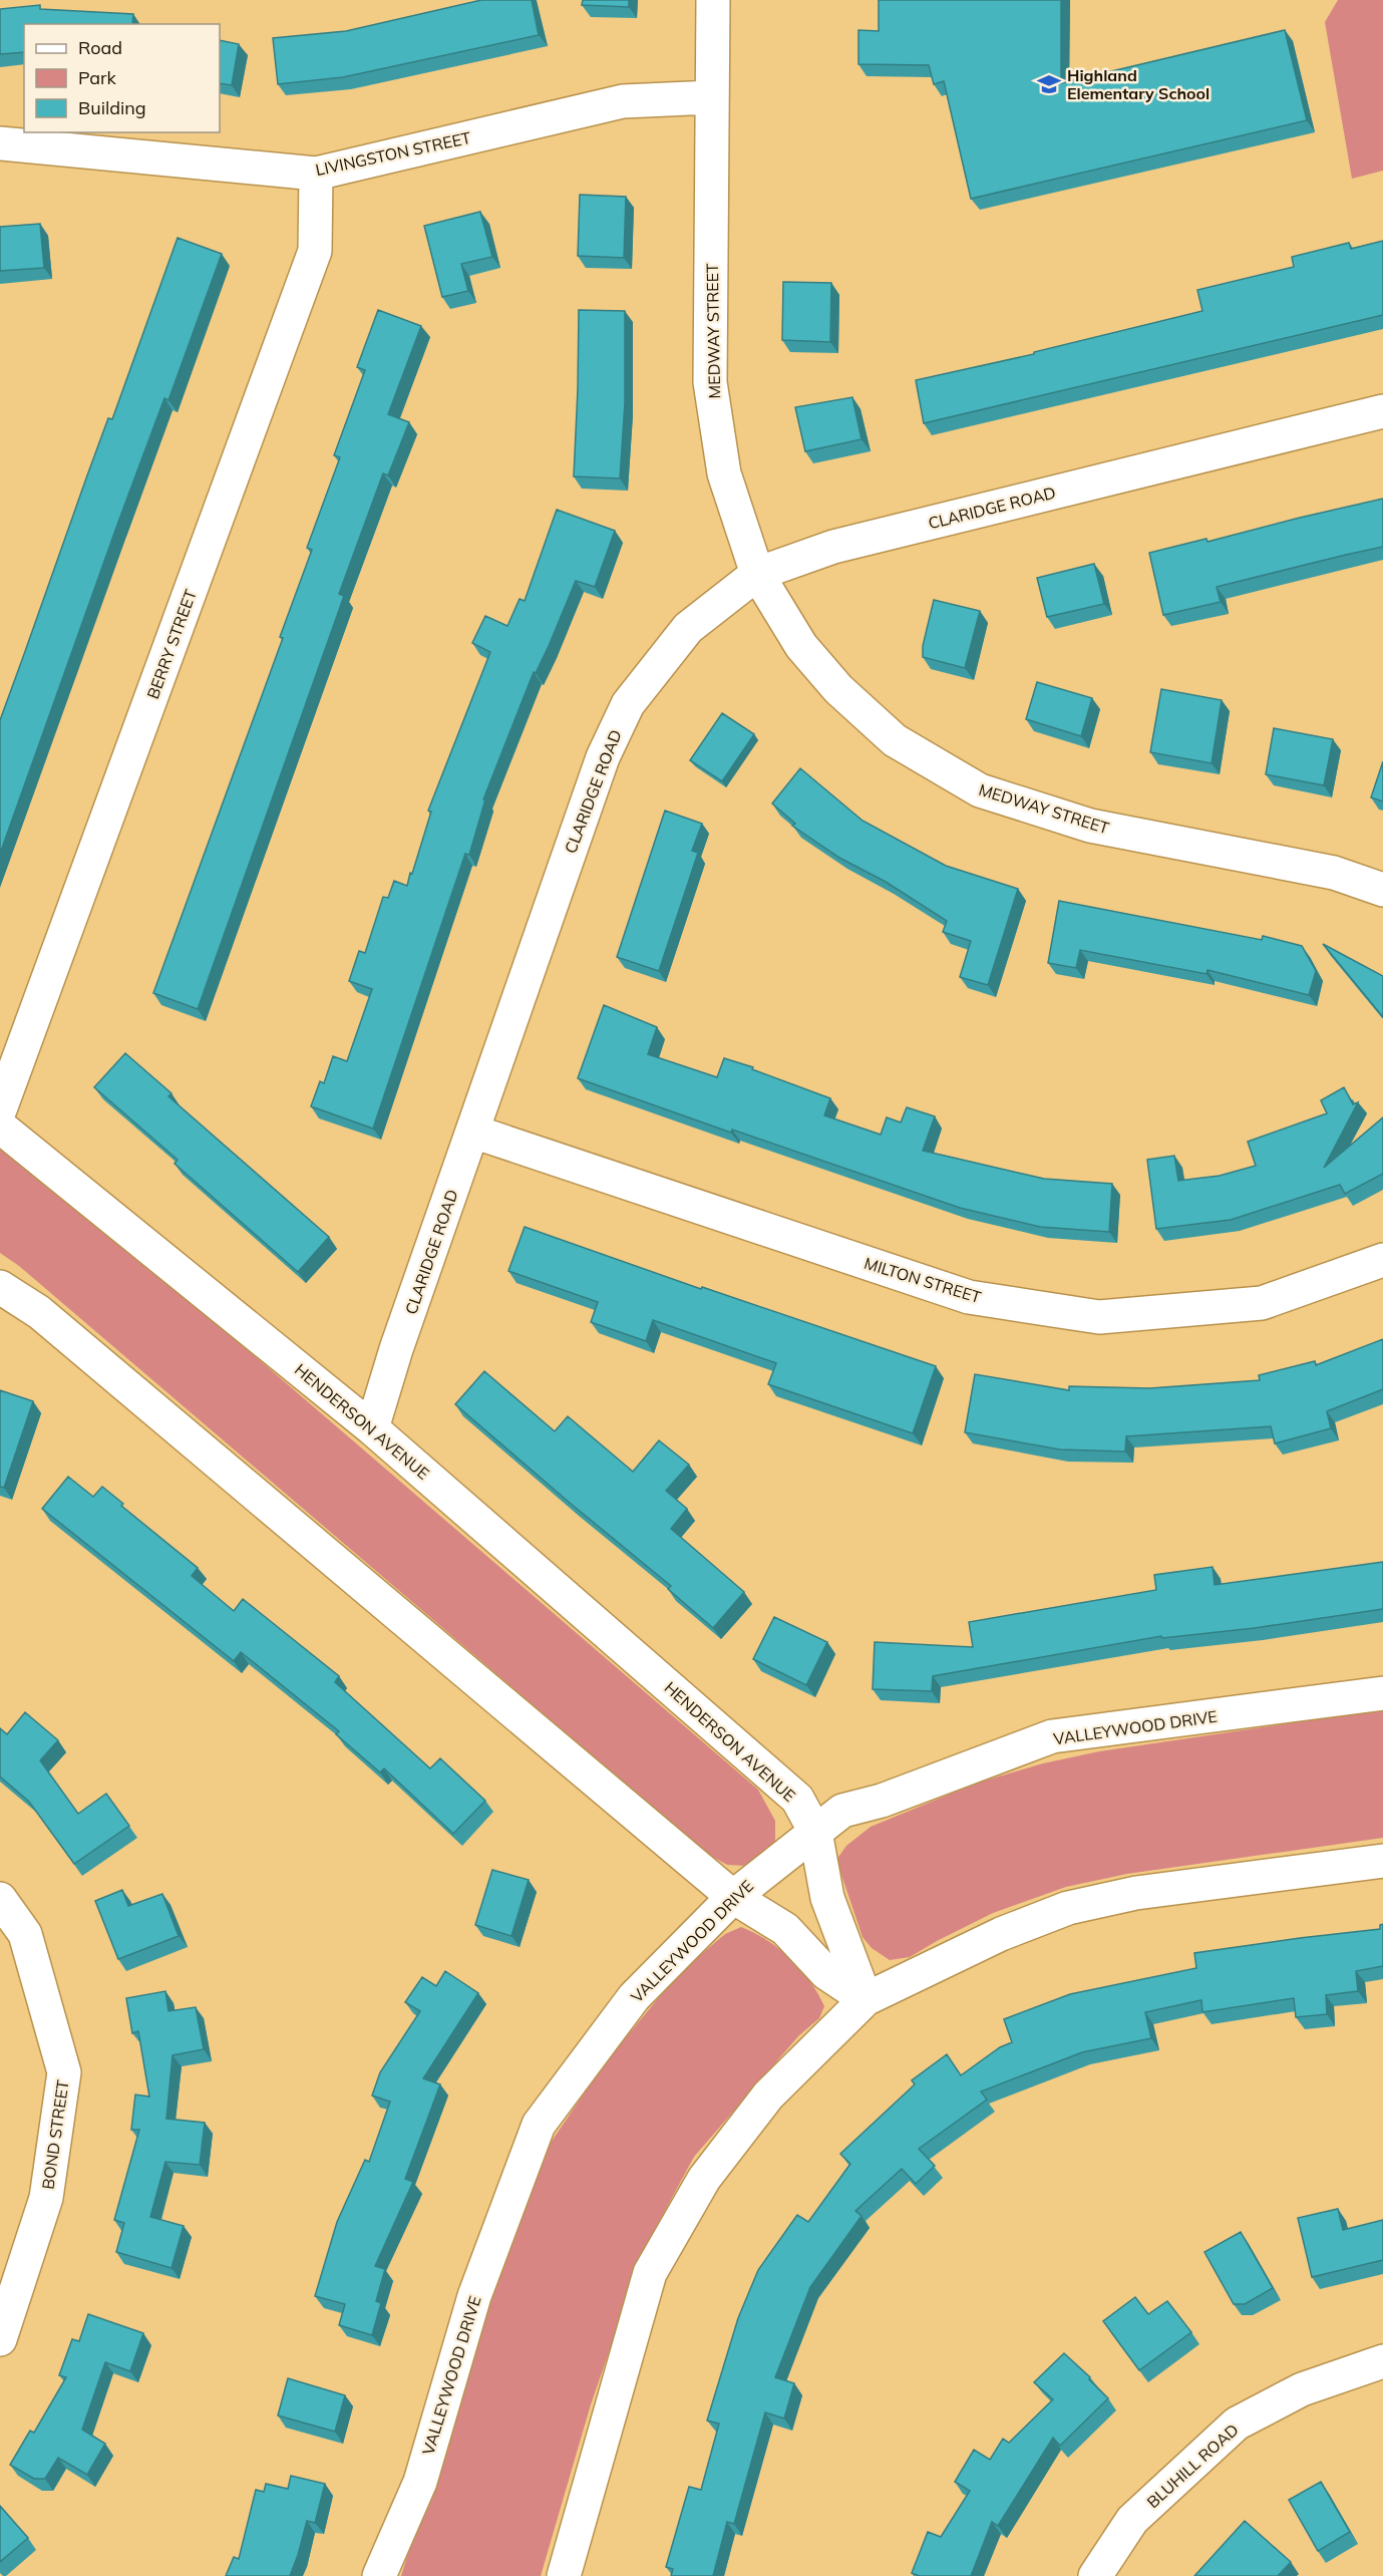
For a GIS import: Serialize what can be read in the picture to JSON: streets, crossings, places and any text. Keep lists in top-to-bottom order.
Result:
{
  "streets": {
    "street": [
      "LIVINGSTON STREET",
      "MEDWAY STREET",
      "CLARIDGE ROAD",
      "BERRY STREET",
      "MILTON STREET",
      "HENDERSON AVENUE",
      "VALLEYWOOD DRIVE",
      "BOND STREET",
      "BLUHILL ROAD"
    ]
  },
  "crossings": [
    ["LIVINGSTON STREET", "MEDWAY STREET"],
    ["LIVINGSTON STREET", "BERRY STREET"],
    ["MEDWAY STREET", "CLARIDGE ROAD"],
    ["CLARIDGE ROAD", "MILTON STREET"],
    ["CLARIDGE ROAD", "HENDERSON AVENUE"],
    ["HENDERSON AVENUE", "VALLEYWOOD DRIVE"]
  ],
  "places": {
    "school or university": ["Highland Elementary School"]
  },
  "legend": ["Road", "Park", "Building"]
}
